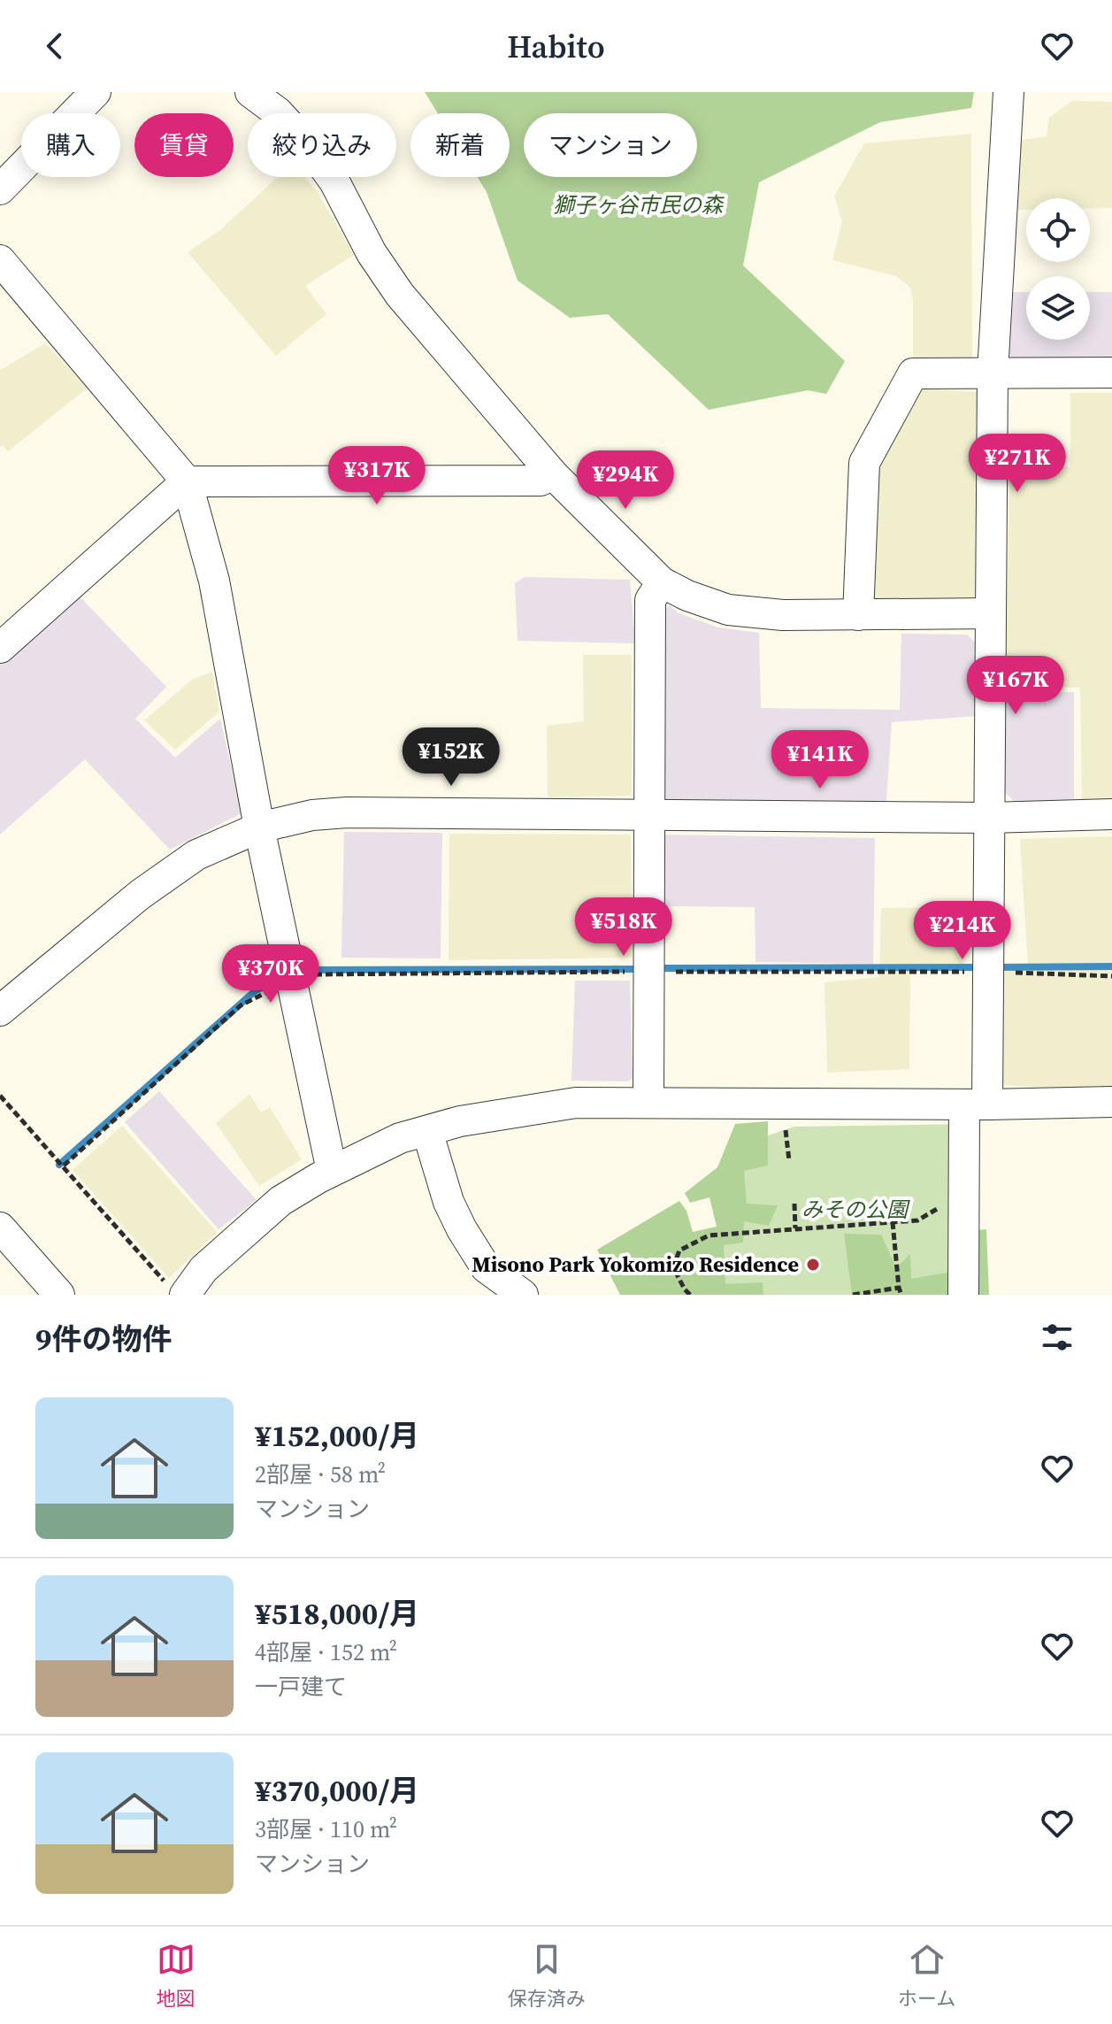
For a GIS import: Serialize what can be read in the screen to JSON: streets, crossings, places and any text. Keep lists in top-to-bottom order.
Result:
{
  "parks": ["獅子ヶ谷市民の森", "みその公園"],
  "places": ["Misono Park Yokomizo Residence"],
  "page": {
    "header": "Habito",
    "chip": [
      "購入",
      "賃貸",
      "絞り込み",
      "新着",
      "マンション"
    ],
    "price": [
      "¥271K",
      "¥317K",
      "¥294K",
      "¥167K",
      "¥152K",
      "¥141K",
      "¥518K",
      "¥214K",
      "¥370K"
    ],
    "heading": "9件の物件",
    "list": [
      {
        "name": "¥152,000/月",
        "note": "2部屋 · 58 m² · マンション"
      },
      {
        "name": "¥518,000/月",
        "note": "4部屋 · 152 m² · 一戸建て"
      },
      {
        "name": "¥370,000/月",
        "note": "3部屋 · 110 m² · マンション"
      }
    ],
    "tabs": ["地図", "保存済み", "ホーム"]
  }
}
